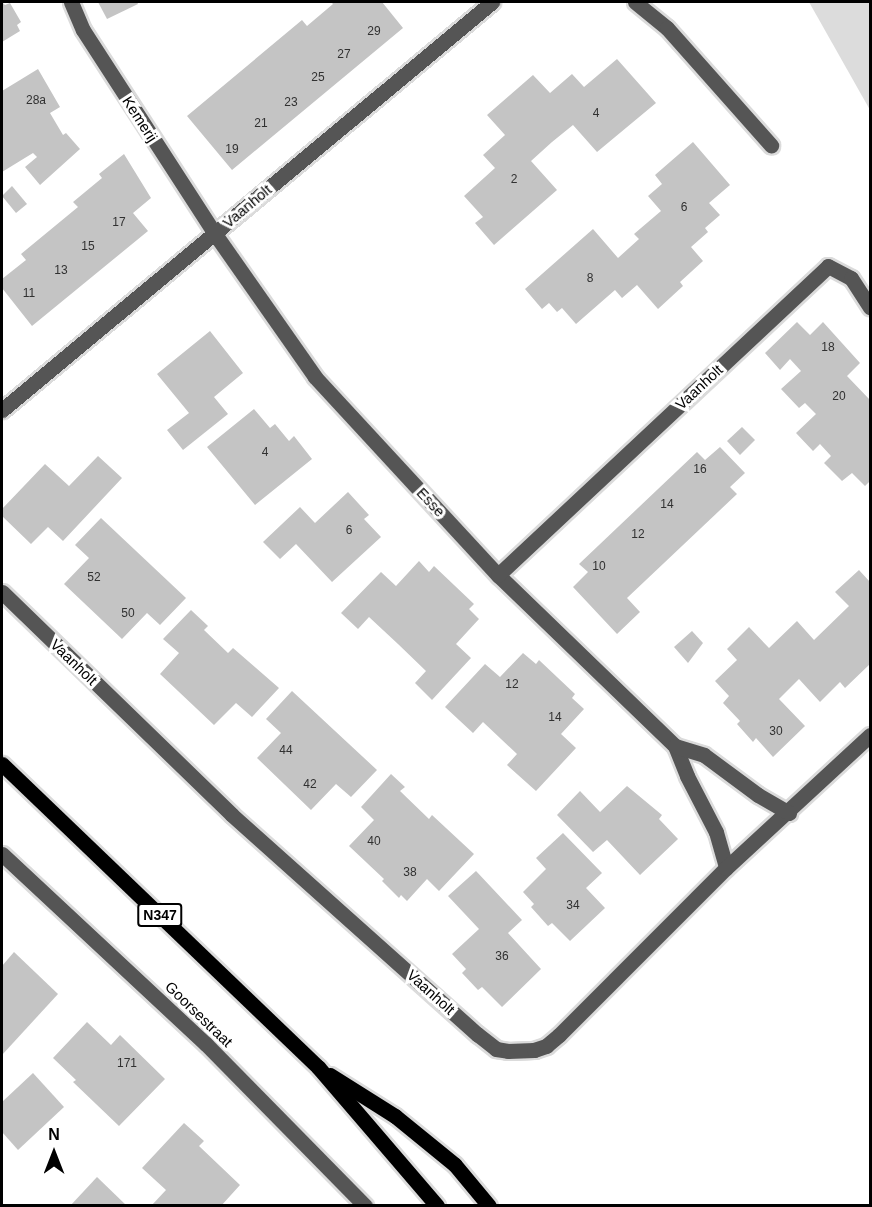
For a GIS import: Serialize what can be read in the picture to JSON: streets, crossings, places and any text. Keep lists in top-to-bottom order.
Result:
{
  "streets": {
    "main road": ["N347"],
    "street": [
      "Kemerij",
      "Vaanholt",
      "Esse",
      "Goorsestraat"
    ]
  },
  "crossings": [
    ["Kemerij", "Vaanholt"],
    ["Kemerij", "Esse"],
    ["Vaanholt", "Esse"]
  ],
  "house_numbers": [
    "29",
    "27",
    "25",
    "28a",
    "23",
    "4",
    "21",
    "19",
    "2",
    "6",
    "17",
    "15",
    "13",
    "8",
    "11",
    "18",
    "20",
    "4",
    "16",
    "14",
    "6",
    "12",
    "10",
    "52",
    "50",
    "12",
    "14",
    "30",
    "44",
    "42",
    "40",
    "38",
    "34",
    "36",
    "171"
  ],
  "north": "top"
}
